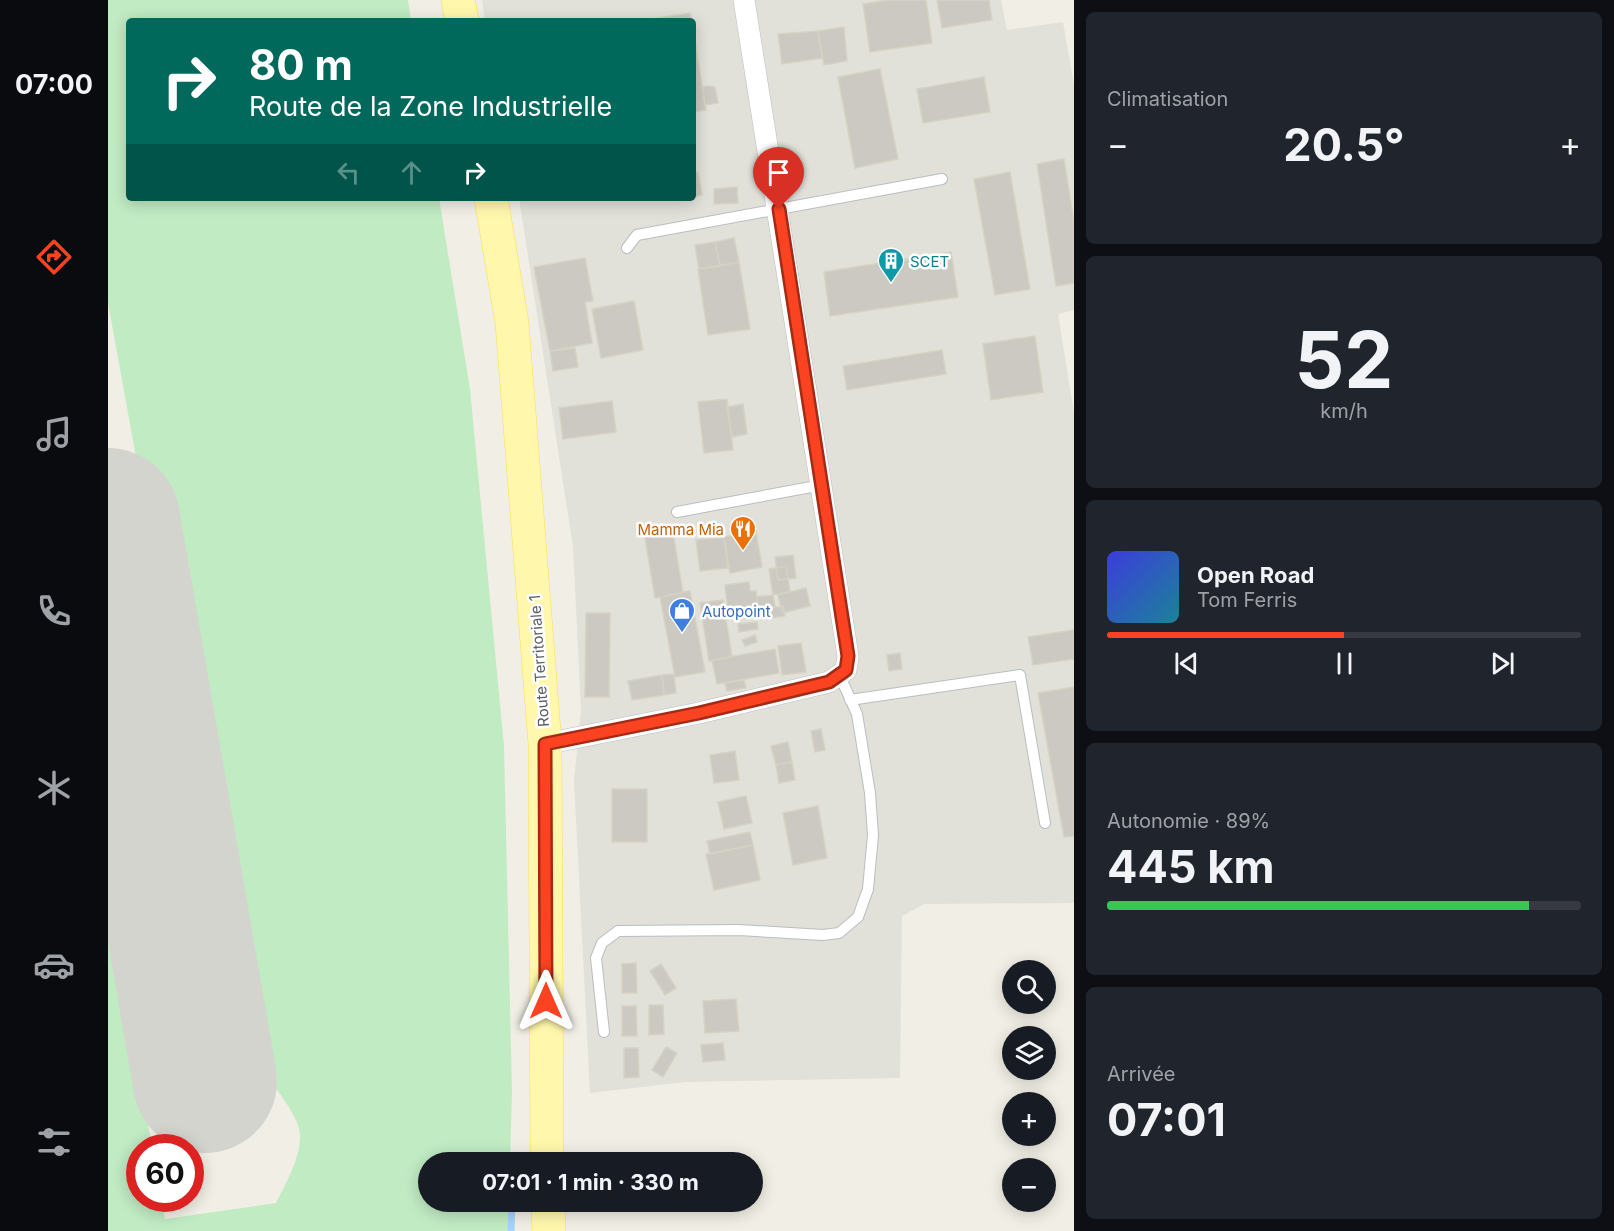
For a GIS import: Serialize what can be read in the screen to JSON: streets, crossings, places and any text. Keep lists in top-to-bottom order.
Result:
{
  "streets": {
    "main road": ["Route Territoriale 1"]
  },
  "places": {
    "building": ["SCET"],
    "restaurant": ["Mamma Mia"],
    "shop": ["Autopoint"]
  },
  "page": {
    "tabs": "07:00",
    "tile": [
      "Climatisation",
      ["52", "km/h"],
      ["Autonomie · 89%", "445 km"],
      ["Arrivée", "07:01"]
    ],
    "turn": ["80 m", "Route de la Zone Industrielle"],
    "heat": ["−", "20.5°", "+"],
    "song": ["Open Road", "Tom Ferris"],
    "map_buttons": ["+", "−"],
    "limit": "60",
    "trip": "07:01 · 1 min · 330 m"
  }
}
